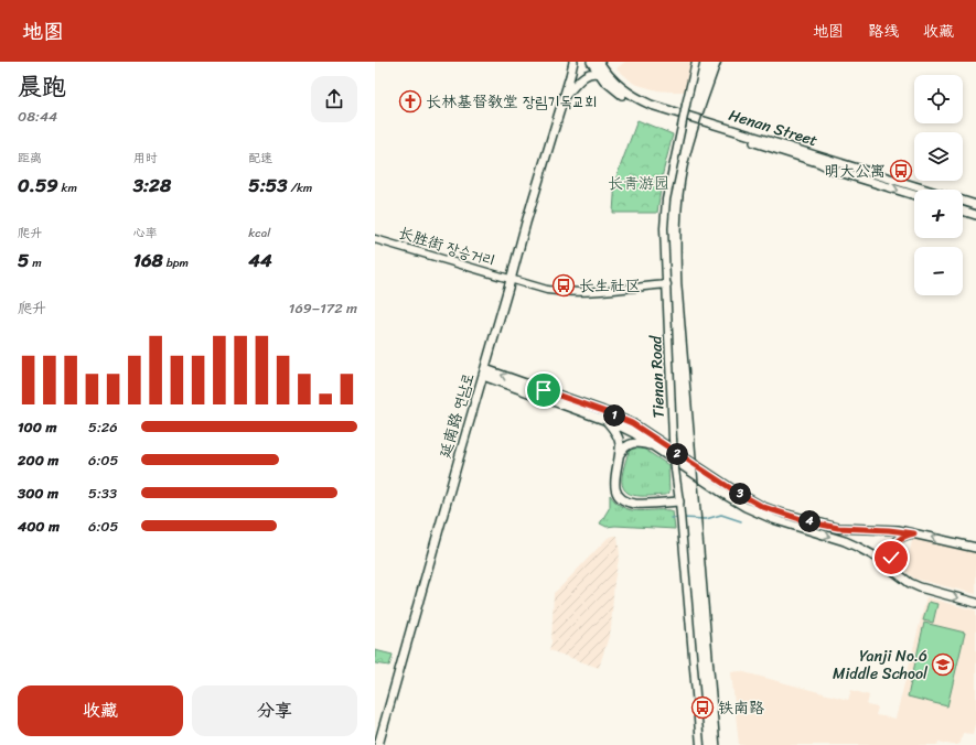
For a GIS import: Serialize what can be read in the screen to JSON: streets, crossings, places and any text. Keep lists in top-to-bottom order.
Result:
{
  "streets": {
    "main road": ["Henan Street", "延南路 연남로"],
    "street": ["长胜街 장승거리", "Tienan Road"]
  },
  "crossings": [
    ["长胜街 장승거리", "Tienan Road"],
    ["长胜街 장승거리", "延南路 연남로"]
  ],
  "parks": ["长青游园"],
  "places": {
    "church": ["长林基督教堂 장림기독교회"],
    "bus stop": ["明大公寓", "长生社区", "铁南路"],
    "school or university": ["Yanji No.6 Middle School"]
  },
  "page": {
    "header": "地图",
    "nav": ["地图", "路线", "收藏"],
    "heading": ["晨跑", "08:44"],
    "map_buttons": ["+", "−"],
    "stats": [
      ["距离", "0.59 km"],
      ["用时", "3:28"],
      ["配速", "5:53 /km"],
      ["爬升", "5 m"],
      ["心率", "168 bpm"],
      ["kcal", "44"]
    ],
    "chart": ["爬升", "169–172 m"],
    "pins": [
      "1",
      "2",
      "3",
      "4"
    ],
    "list": [
      {
        "name": "100 m",
        "note": "5:26"
      },
      {
        "name": "200 m",
        "note": "6:05"
      },
      {
        "name": "300 m",
        "note": "5:33"
      },
      {
        "name": "400 m",
        "note": "6:05"
      }
    ],
    "buttons": ["收藏", "分享"]
  }
}
